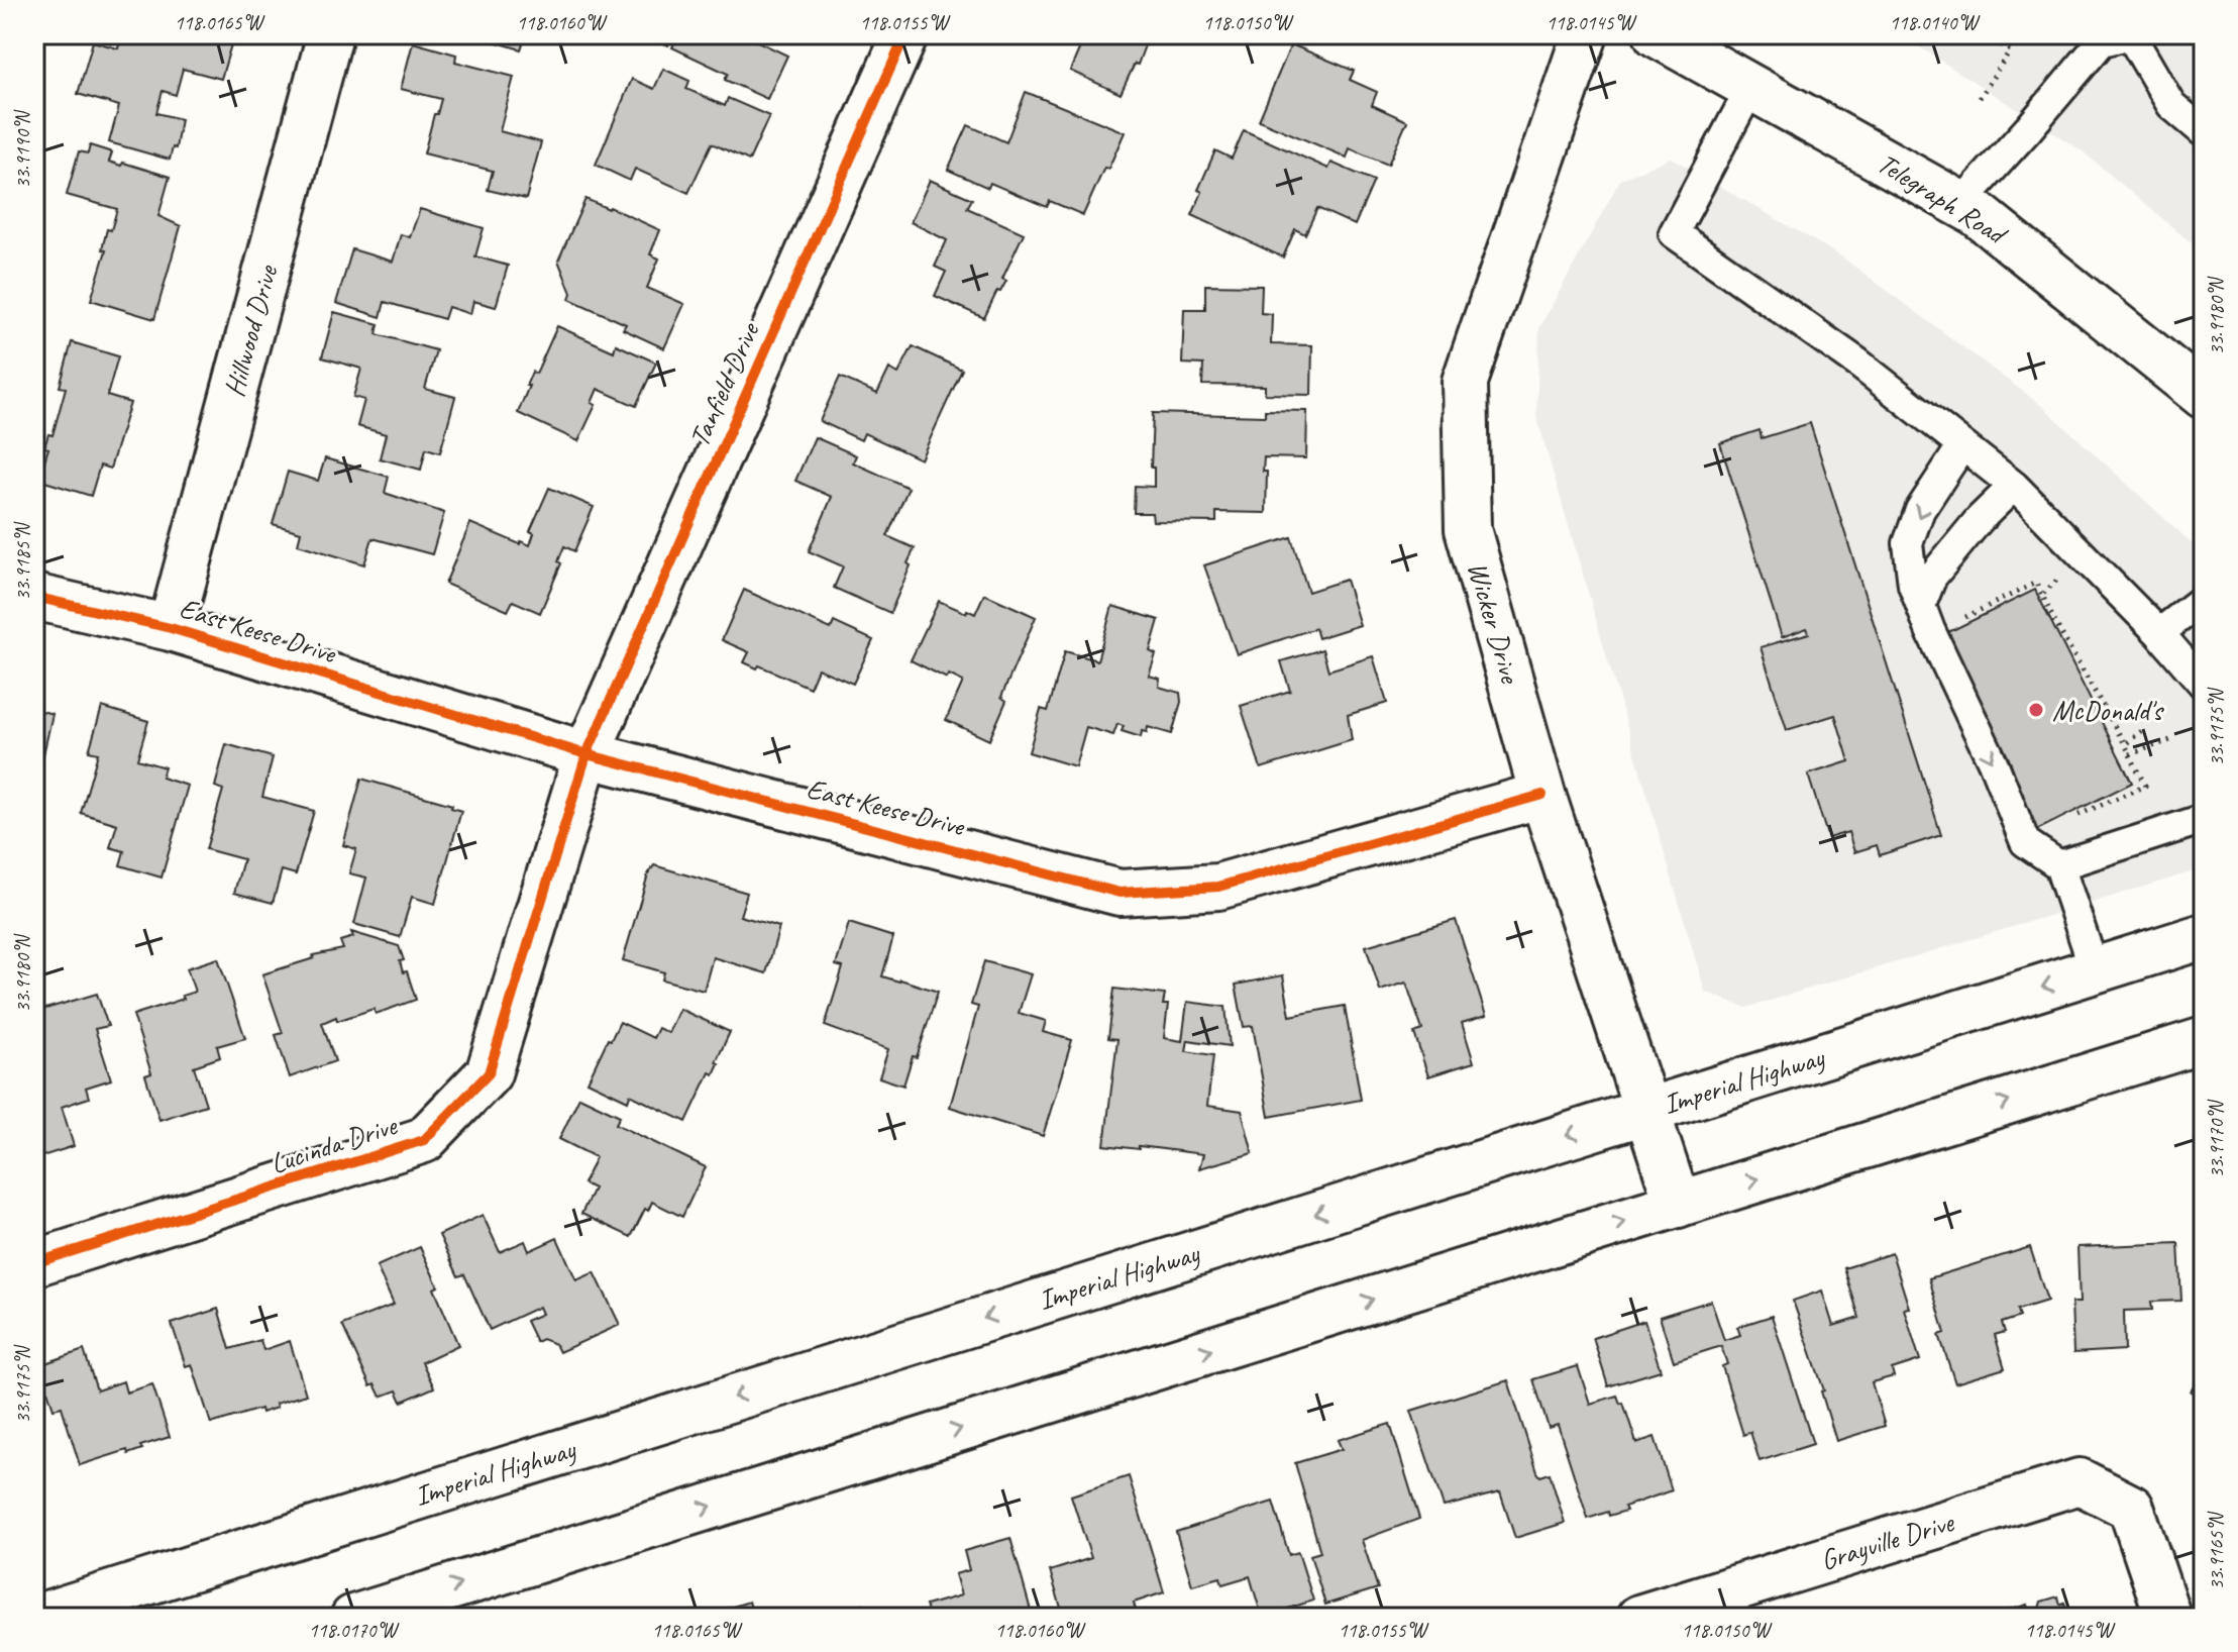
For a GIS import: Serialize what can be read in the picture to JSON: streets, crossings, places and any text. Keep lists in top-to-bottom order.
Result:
{
  "streets": {
    "street": [
      "Telegraph Road",
      "Hillwood Drive",
      "Tanfield Drive",
      "Wicker Drive",
      "East Keese Drive",
      "Imperial Highway",
      "Lucinda Drive",
      "Grayville Drive"
    ]
  },
  "crossings": [
    ["Hillwood Drive", "East Keese Drive"],
    ["Tanfield Drive", "East Keese Drive"],
    ["Tanfield Drive", "Lucinda Drive"],
    ["Wicker Drive", "East Keese Drive"],
    ["Wicker Drive", "Imperial Highway"],
    ["East Keese Drive", "Lucinda Drive"]
  ],
  "places": ["McDonald's"],
  "coordinates": [
    "118.0165°W",
    "118.0160°W",
    "118.0155°W",
    "118.0150°W",
    "118.0145°W",
    "118.0140°W",
    "33.9190°N",
    "33.9180°N",
    "33.9185°N",
    "33.9175°N",
    "33.9170°N",
    "33.9165°N",
    "118.0170°W"
  ]
}
